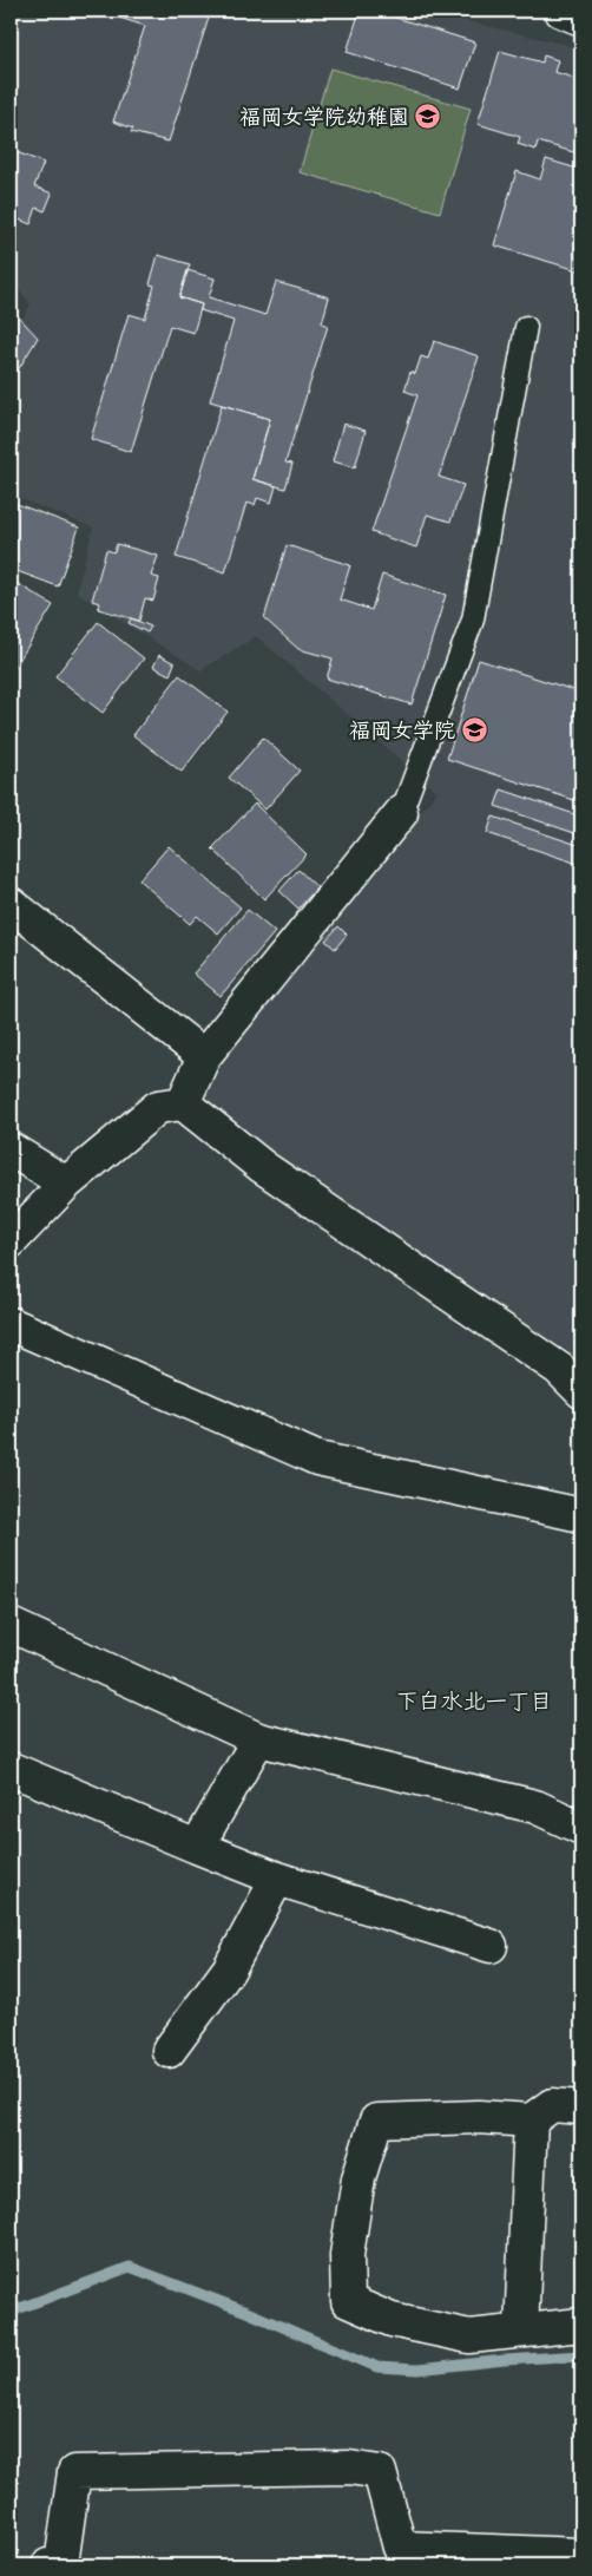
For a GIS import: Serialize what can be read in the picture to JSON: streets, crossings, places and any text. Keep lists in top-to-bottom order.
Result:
{
  "districts": ["下白水北一丁目"],
  "places": {
    "school or university": ["福岡女学院幼稚園", "福岡女学院"]
  }
}
